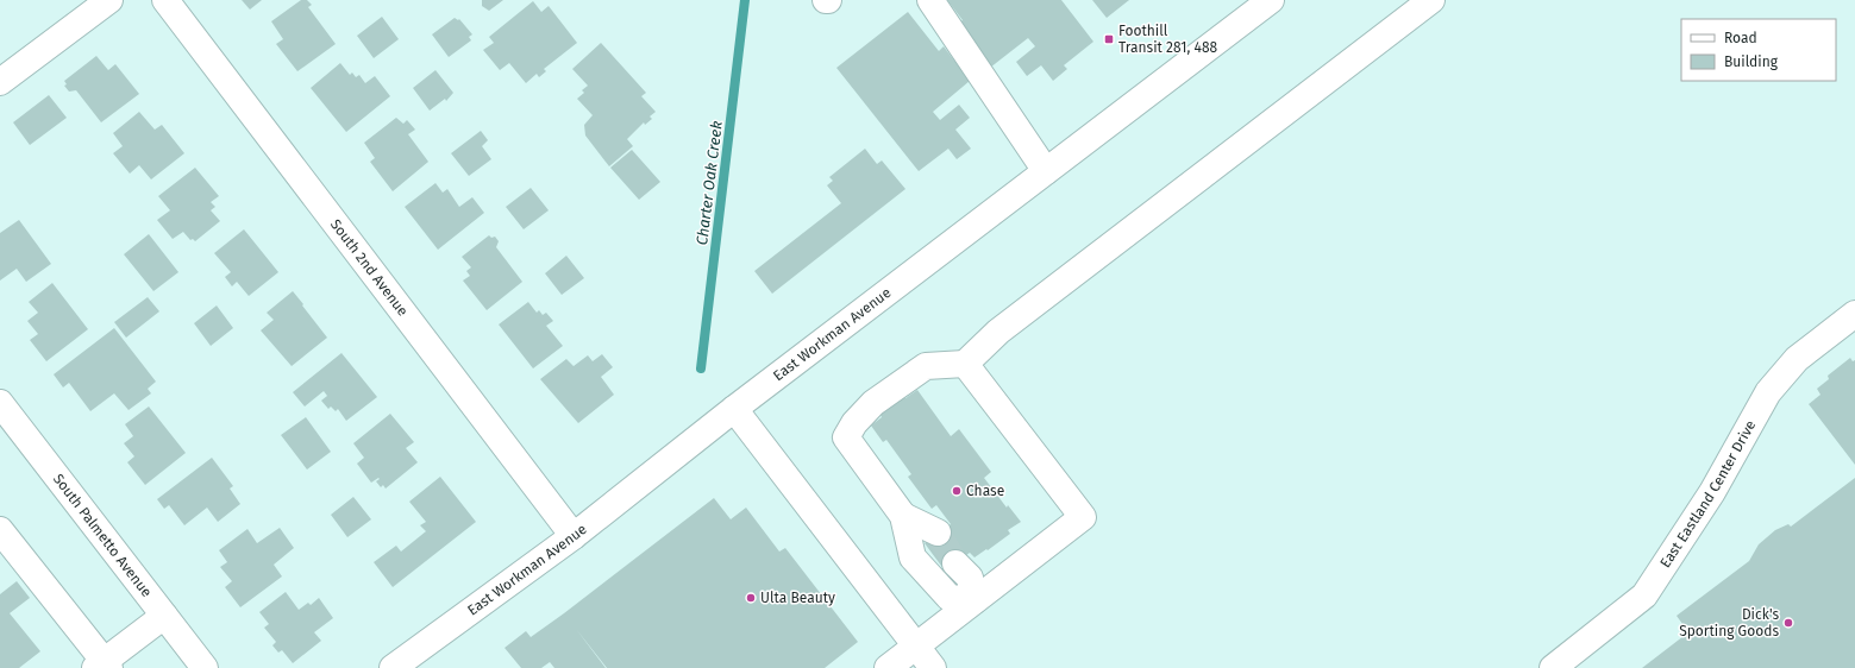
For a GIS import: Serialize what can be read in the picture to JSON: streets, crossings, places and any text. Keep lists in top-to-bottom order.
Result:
{
  "streets": {
    "street": [
      "South 2nd Avenue",
      "East Workman Avenue",
      "East Eastland Center Drive",
      "South Palmetto Avenue"
    ]
  },
  "crossings": [
    ["South 2nd Avenue", "East Workman Avenue"]
  ],
  "water": ["Charter Oak Creek"],
  "places": {
    "transit": ["Foothill Transit 281, 488"],
    "other": ["Chase", "Ulta Beauty", "Dick's Sporting Goods"]
  },
  "legend": ["Road", "Building"]
}
